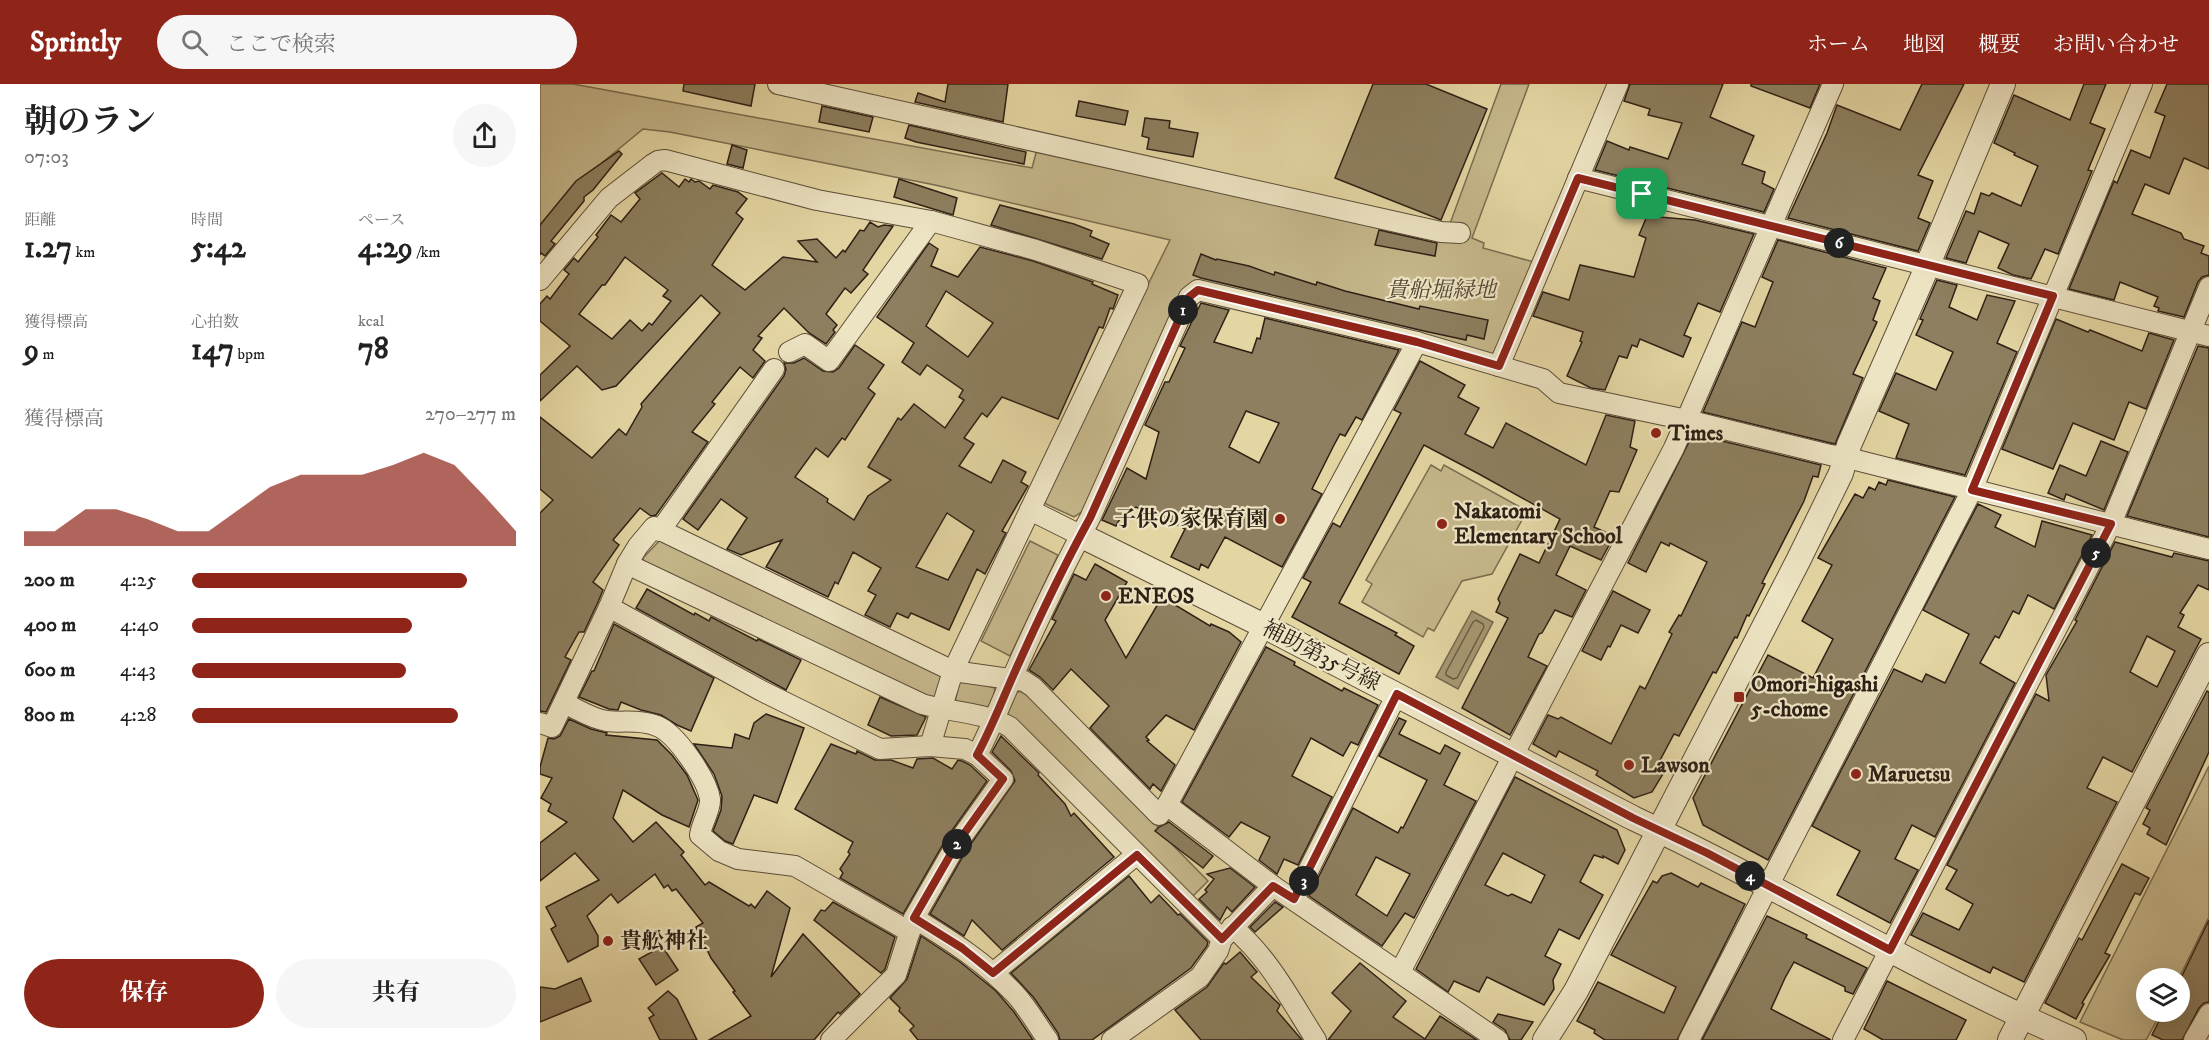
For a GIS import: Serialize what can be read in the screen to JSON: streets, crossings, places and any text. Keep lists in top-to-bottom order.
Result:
{
  "streets": {
    "street": ["補助第35号線"]
  },
  "parks": ["貴船堀緑地"],
  "places": {
    "other": [
      "Times",
      "子供の家保育園",
      "Nakatomi Elementary School",
      "ENEOS",
      "Lawson",
      "Maruetsu",
      "貴舩神社"
    ],
    "transit": ["Omori-higashi 5-chome"]
  },
  "page": {
    "header": "Sprintly",
    "search": "ここで検索",
    "nav": [
      "ホーム",
      "地図",
      "概要",
      "お問い合わせ"
    ],
    "heading": ["朝のラン", "07:03"],
    "stats": [
      ["距離", "1.27 km"],
      ["時間", "5:42"],
      ["ペース", "4:29 /km"],
      ["獲得標高", "9 m"],
      ["心拍数", "147 bpm"],
      ["kcal", "78"]
    ],
    "pins": [
      "6",
      "1",
      "5",
      "2",
      "4",
      "3"
    ],
    "chart": ["獲得標高", "270–277 m"],
    "list": [
      {
        "name": "200 m",
        "note": "4:25"
      },
      {
        "name": "400 m",
        "note": "4:40"
      },
      {
        "name": "600 m",
        "note": "4:43"
      },
      {
        "name": "800 m",
        "note": "4:28"
      }
    ],
    "buttons": ["保存", "共有"]
  }
}
